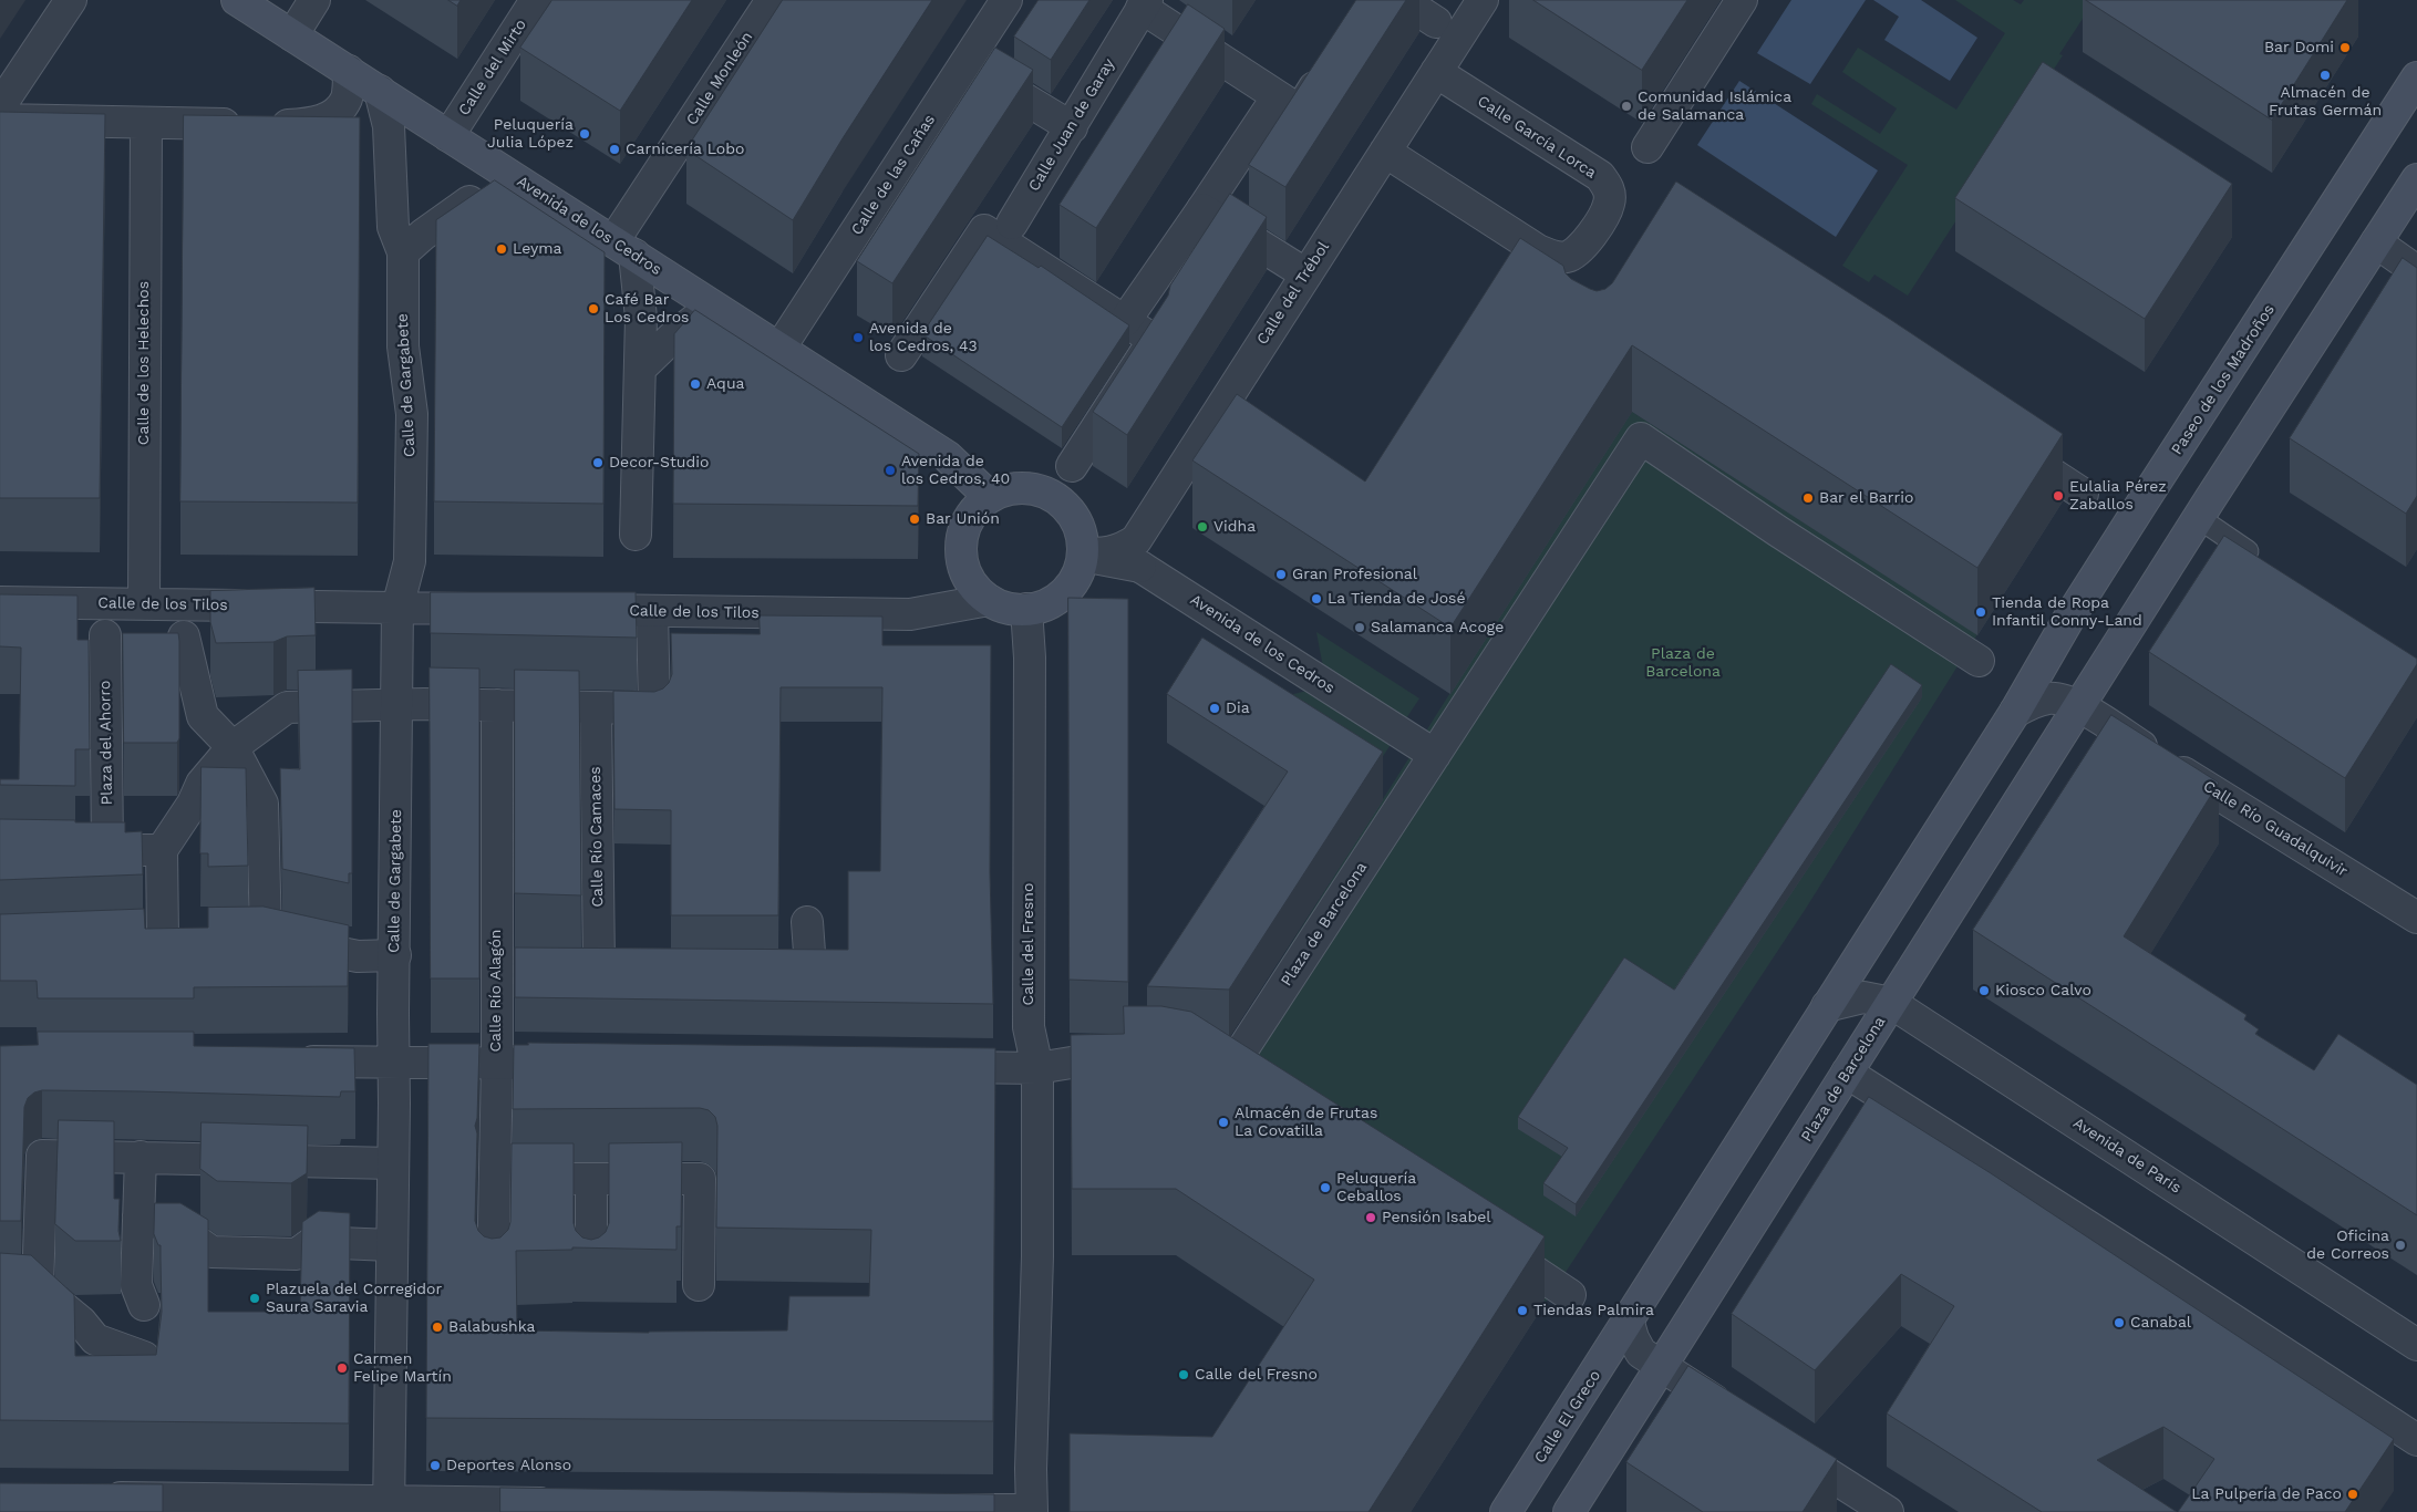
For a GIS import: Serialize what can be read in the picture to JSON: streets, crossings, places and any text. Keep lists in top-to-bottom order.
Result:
{
  "streets": {
    "main road": [
      "Avenida de los Cedros",
      "Paseo de los Madroños",
      "Plaza de Barcelona",
      "Calle El Greco"
    ],
    "street": [
      "Calle del Mirto",
      "Calle Monleón",
      "Calle Juan de Garay",
      "Calle García Lorca",
      "Calle de las Cañas",
      "Calle del Trébol",
      "Calle de los Helechos",
      "Calle de Gargabete",
      "Calle de los Tilos",
      "Plaza del Ahorro",
      "Calle Río Guadalquivir",
      "Calle Río Camaces",
      "Calle del Fresno",
      "Calle Río Alagón",
      "Avenida de París"
    ]
  },
  "crossings": [
    ["Calle del Mirto", "Avenida de los Cedros"],
    ["Calle Monleón", "Avenida de los Cedros"],
    ["Calle García Lorca", "Calle del Trébol"],
    ["Calle de las Cañas", "Avenida de los Cedros"],
    ["Avenida de los Cedros", "Calle del Trébol"],
    ["Avenida de los Cedros", "Calle de Gargabete"],
    ["Avenida de los Cedros", "Calle de los Tilos"],
    ["Avenida de los Cedros", "Plaza de Barcelona"],
    ["Avenida de los Cedros", "Calle del Fresno"],
    ["Calle del Trébol", "Calle de los Tilos"],
    ["Calle del Trébol", "Calle del Fresno"],
    ["Calle de los Helechos", "Calle de los Tilos"],
    ["Paseo de los Madroños", "Calle Río Guadalquivir"],
    ["Calle de Gargabete", "Calle de los Tilos"],
    ["Calle de los Tilos", "Calle del Fresno"],
    ["Calle Río Guadalquivir", "Plaza de Barcelona"],
    ["Plaza de Barcelona", "Avenida de París"]
  ],
  "parks": ["Plaza de Barcelona"],
  "places": [
    "Bar Domi",
    "Almacén de Frutas Germán",
    "Comunidad Islámica de Salamanca",
    "Peluquería Julia López",
    "Carnicería Lobo",
    "Leyma",
    "Café Bar Los Cedros",
    "Avenida de los Cedros, 43",
    "Aqua",
    "Decor-Studio",
    "Avenida de los Cedros, 40",
    "Eulalia Pérez Zaballos",
    "Bar el Barrio",
    "Bar Unión",
    "Vidha",
    "Gran Profesional",
    "La Tienda de José",
    "Tienda de Ropa Infantil Conny-Land",
    "Salamanca Acoge",
    "Dia",
    "Kiosco Calvo",
    "Almacén de Frutas La Covatilla",
    "Peluquería Ceballos",
    "Pensión Isabel",
    "Oficina de Correos",
    "Plazuela del Corregidor Saura Saravia",
    "Tiendas Palmira",
    "Canabal",
    "Balabushka",
    "Carmen Felipe Martín",
    "Calle del Fresno",
    "Deportes Alonso",
    "La Pulpería de Paco"
  ]
}
